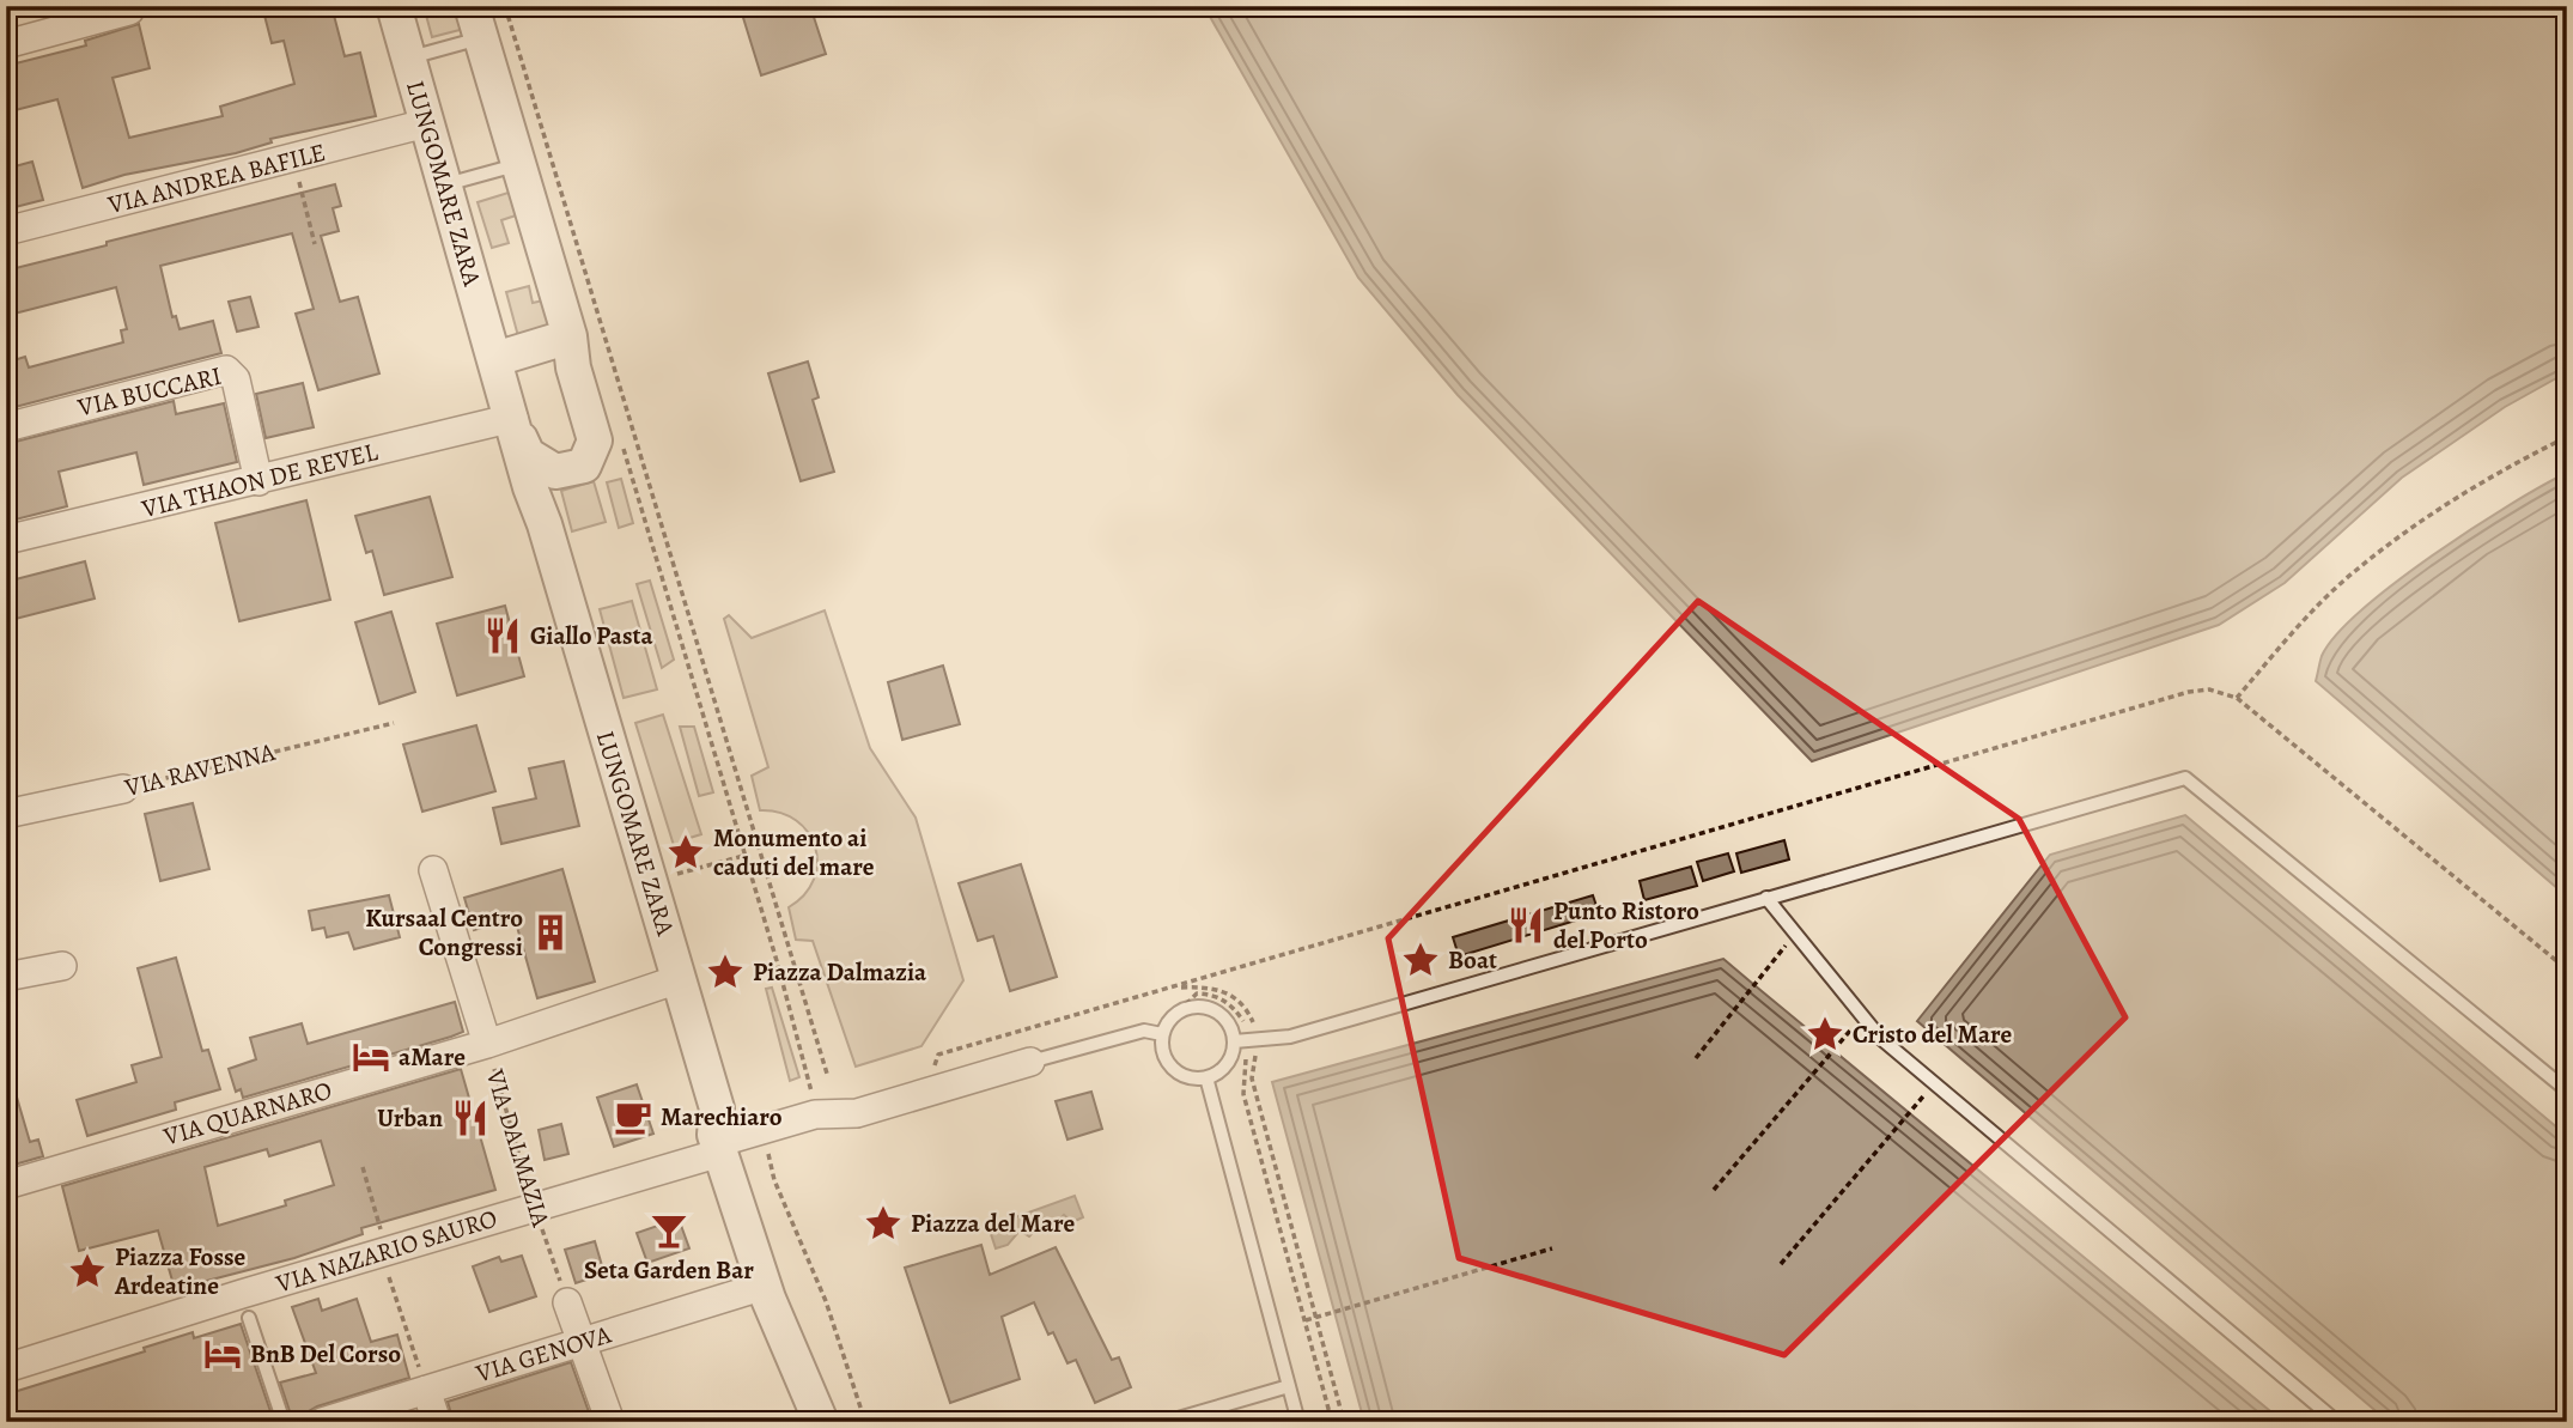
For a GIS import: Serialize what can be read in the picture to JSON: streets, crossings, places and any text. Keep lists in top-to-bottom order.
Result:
{
  "streets": {
    "street": [
      "VIA ANDREA BAFILE",
      "LUNGOMARE ZARA",
      "VIA BUCCARI",
      "VIA THAON DE REVEL",
      "VIA RAVENNA",
      "VIA QUARNARO",
      "VIA DALMAZIA",
      "VIA NAZARIO SAURO",
      "VIA GENOVA"
    ]
  },
  "crossings": [
    ["VIA ANDREA BAFILE", "LUNGOMARE ZARA"],
    ["LUNGOMARE ZARA", "VIA THAON DE REVEL"],
    ["LUNGOMARE ZARA", "VIA QUARNARO"],
    ["LUNGOMARE ZARA", "VIA NAZARIO SAURO"],
    ["LUNGOMARE ZARA", "VIA GENOVA"],
    ["VIA BUCCARI", "VIA THAON DE REVEL"],
    ["VIA QUARNARO", "VIA DALMAZIA"],
    ["VIA DALMAZIA", "VIA NAZARIO SAURO"]
  ],
  "places": {
    "restaurant": ["Giallo Pasta", "Punto Ristoro del Porto", "Urban"],
    "place": [
      "Monumento ai caduti del mare",
      "Boat",
      "Piazza Dalmazia",
      "Cristo del Mare",
      "Piazza del Mare",
      "Piazza Fosse Ardeatine"
    ],
    "building": ["Kursaal Centro Congressi"],
    "hotel": ["aMare", "BnB Del Corso"],
    "cafe": ["Marechiaro"],
    "bar": ["Seta Garden Bar"]
  }
}
